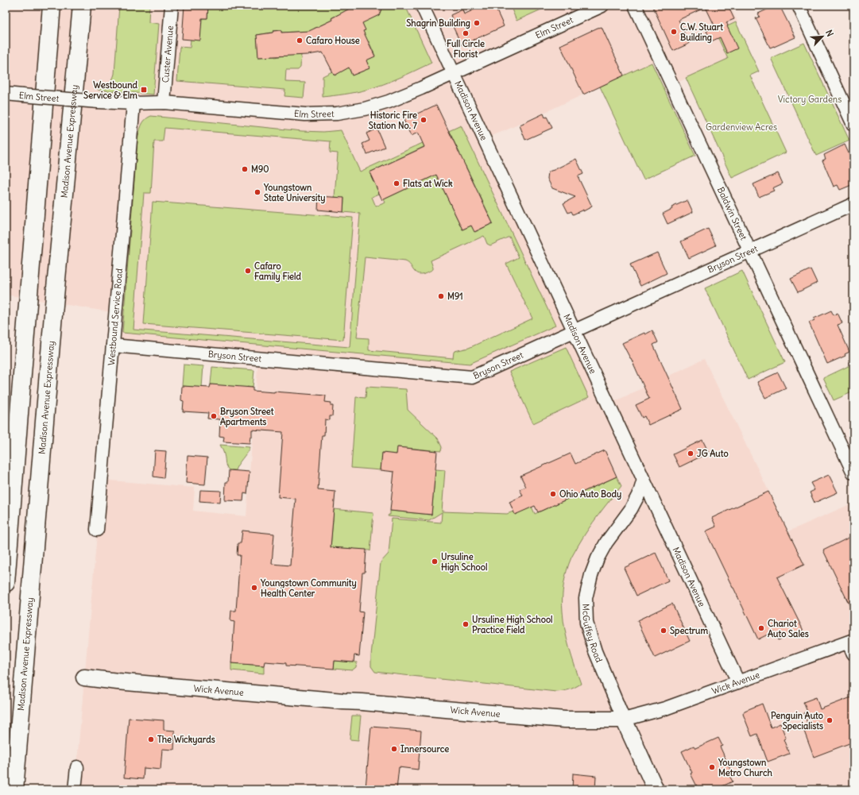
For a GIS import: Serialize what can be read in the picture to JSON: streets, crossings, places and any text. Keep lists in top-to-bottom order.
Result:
{
  "streets": {
    "highway": ["Madison Avenue Expressway"],
    "main road": ["McGuffey Road", "Wick Avenue"],
    "street": [
      "Elm Street",
      "Custer Avenue",
      "Madison Avenue",
      "Baldwin Street",
      "Bryson Street",
      "Westbound Service Road"
    ]
  },
  "crossings": [
    ["Elm Street", "Custer Avenue"],
    ["Elm Street", "Madison Avenue"],
    ["Elm Street", "Westbound Service Road"],
    ["Madison Avenue", "Bryson Street"],
    ["Madison Avenue", "McGuffey Road"],
    ["Madison Avenue", "Wick Avenue"],
    ["Baldwin Street", "Bryson Street"],
    ["Bryson Street", "Westbound Service Road"],
    ["McGuffey Road", "Wick Avenue"]
  ],
  "parks": ["Victory Gardens", "Gardenview Acres"],
  "places": {
    "other": [
      "Shagrin Building",
      "C.W. Stuart Building",
      "Full Circle Florist",
      "Cafaro House",
      "Historic Fire Station No. 7",
      "M90",
      "Flats at Wick",
      "Youngstown State University",
      "Cafaro Family Field",
      "M91",
      "Bryson Street Apartments",
      "JG Auto",
      "Ohio Auto Body",
      "Ursuline High School",
      "Youngstown Community Health Center",
      "Ursuline High School Practice Field",
      "Chariot Auto Sales",
      "Spectrum",
      "Penguin Auto Specialists",
      "The Wickyards",
      "Innersource",
      "Youngstown Metro Church"
    ],
    "transit": ["Westbound Service & Elm"]
  },
  "north": "top right"
}
